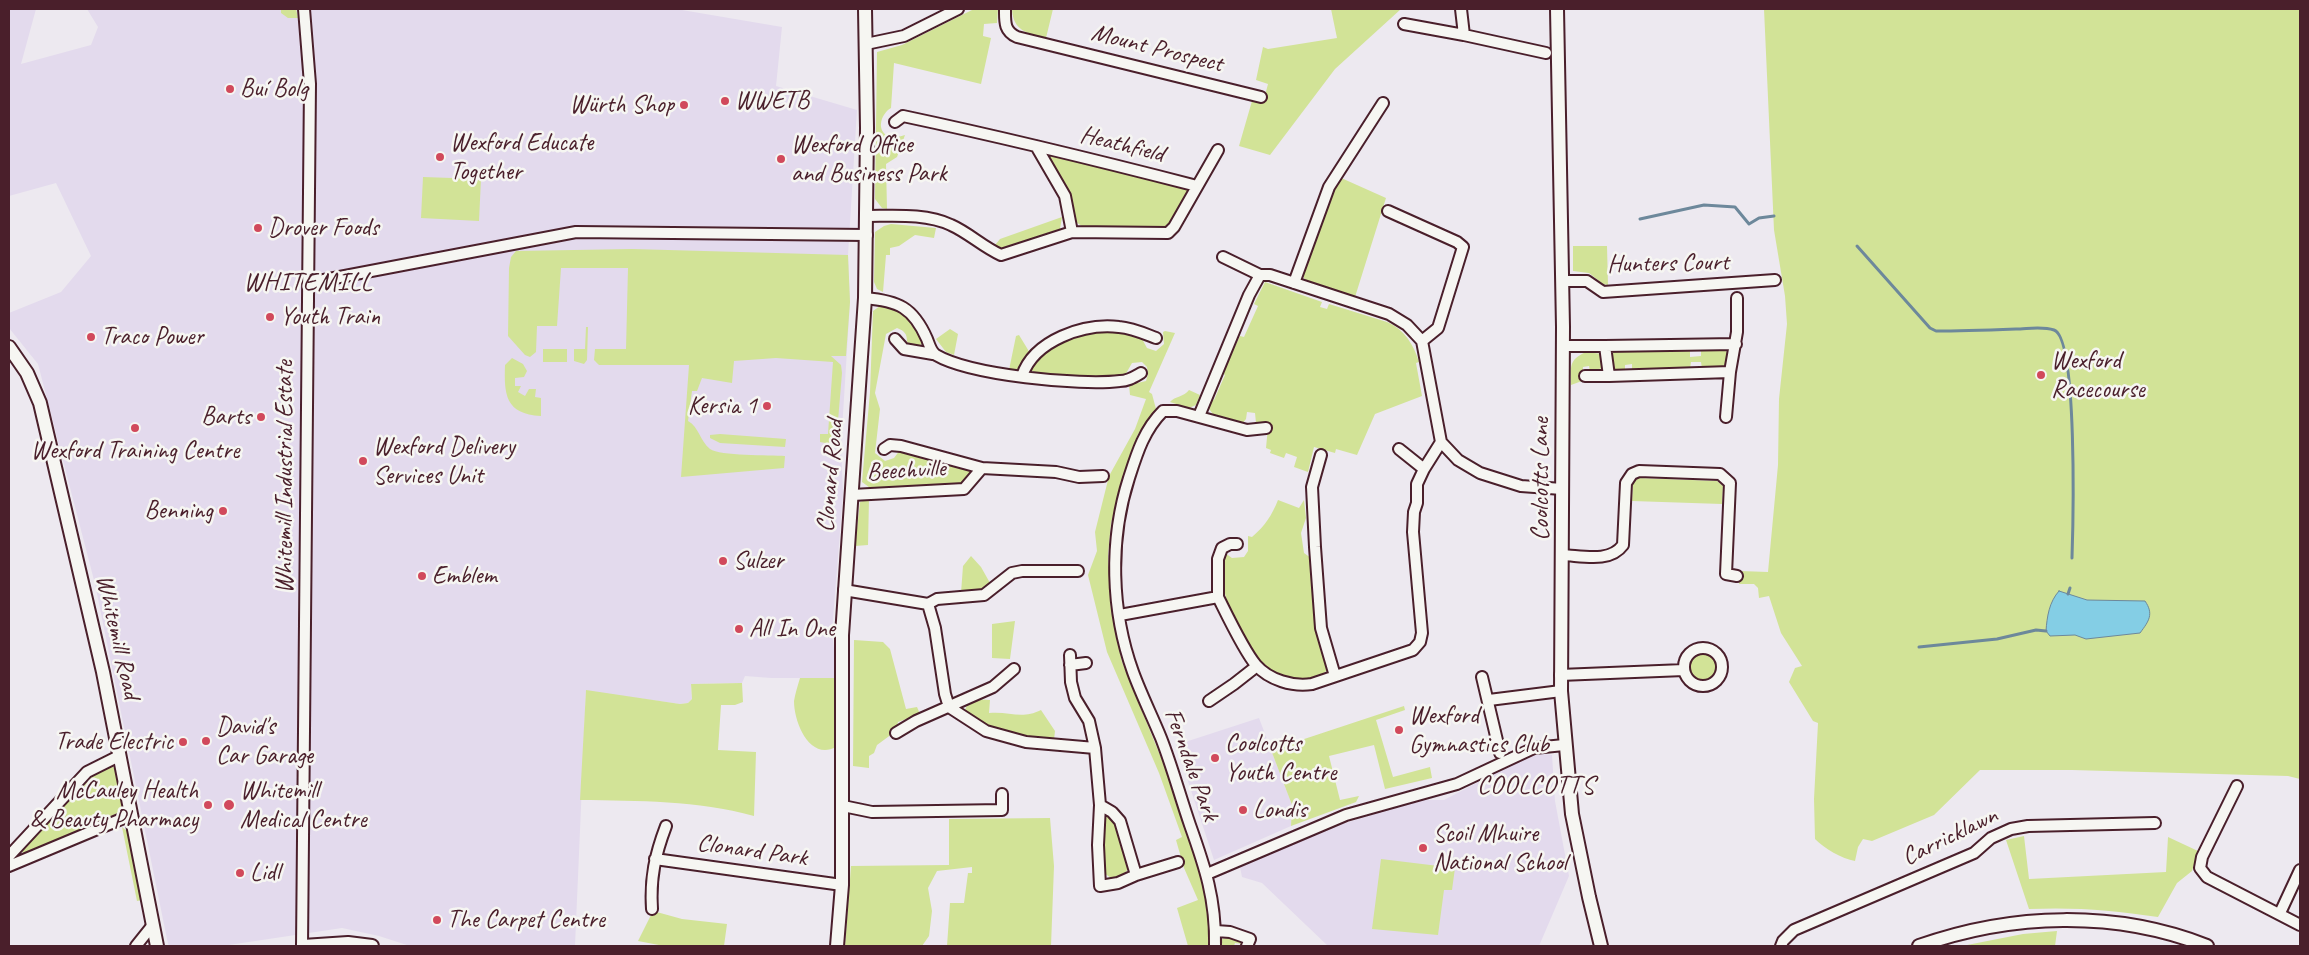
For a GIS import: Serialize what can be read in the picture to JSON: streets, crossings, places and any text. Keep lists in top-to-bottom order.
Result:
{
  "streets": {
    "street": [
      "Mount Prospect",
      "Heathfield",
      "Hunters Court",
      "Beechville",
      "Clonard Road",
      "Whitemill Industrial Estate",
      "Coolcotts Lane",
      "Whitemill Road",
      "Ferndale Park",
      "Carricklawn",
      "Clonard Park"
    ]
  },
  "crossings": [
    ["Hunters Court", "Coolcotts Lane"],
    ["Beechville", "Clonard Road"],
    ["Clonard Road", "Clonard Park"]
  ],
  "districts": ["WHITEMILL", "COOLCOTTS"],
  "places": [
    "Buí Bolg",
    "WWETB",
    "Würth Shop",
    "Wexford Educate Together",
    "Wexford Office and Business Park",
    "Drover Foods",
    "Youth Train",
    "Traco Power",
    "Wexford Racecourse",
    "Kersia 1",
    "Barts",
    "Wexford Training Centre",
    "Wexford Delivery Services Unit",
    "Benning",
    "Sulzer",
    "Emblem",
    "All In One",
    "Wexford Gymnastics Club",
    "David's Car Garage",
    "Trade Electric",
    "Coolcotts Youth Centre",
    "McCauley Health & Beauty Pharmacy",
    "Whitemill Medical Centre",
    "Londis",
    "Scoil Mhuire National School",
    "Lidl",
    "The Carpet Centre"
  ]
}
